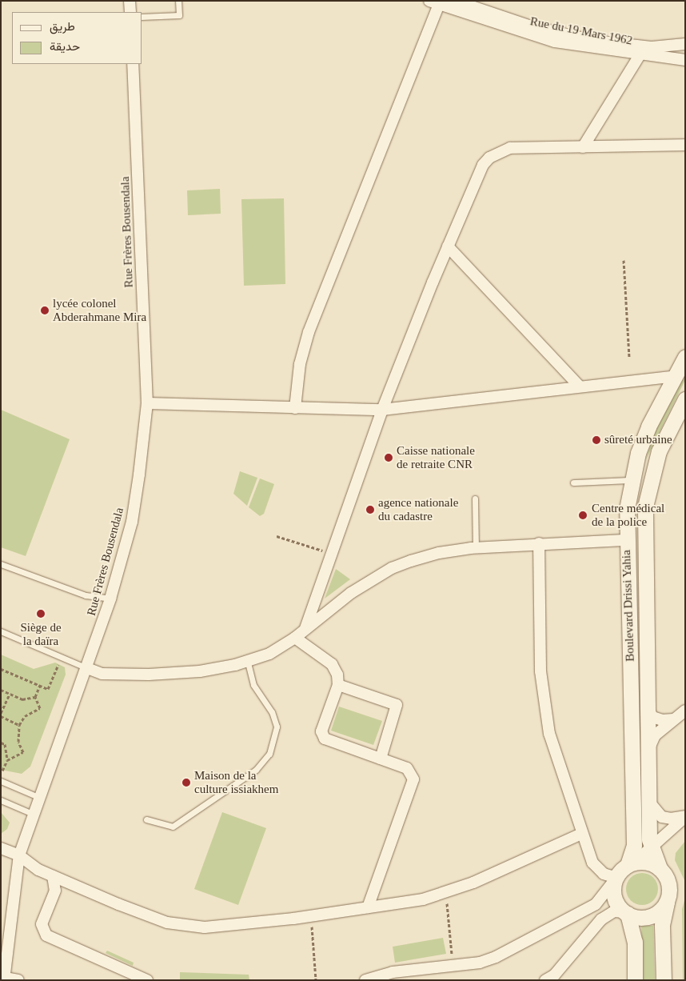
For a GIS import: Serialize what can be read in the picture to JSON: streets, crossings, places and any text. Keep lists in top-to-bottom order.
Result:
{
  "streets": {
    "main road": ["Boulevard Drissi Yahia"],
    "street": ["Rue du 19 Mars 1962", "Rue Frères Bousendala"]
  },
  "places": [
    "lycée colonel Abderahmane Mira",
    "sûreté urbaine",
    "Caisse nationale de retraite CNR",
    "agence nationale du cadastre",
    "Centre médical de la police",
    "Siège de la daïra",
    "Maison de la culture issiakhem"
  ],
  "legend": ["طريق", "حديقة"]
}
